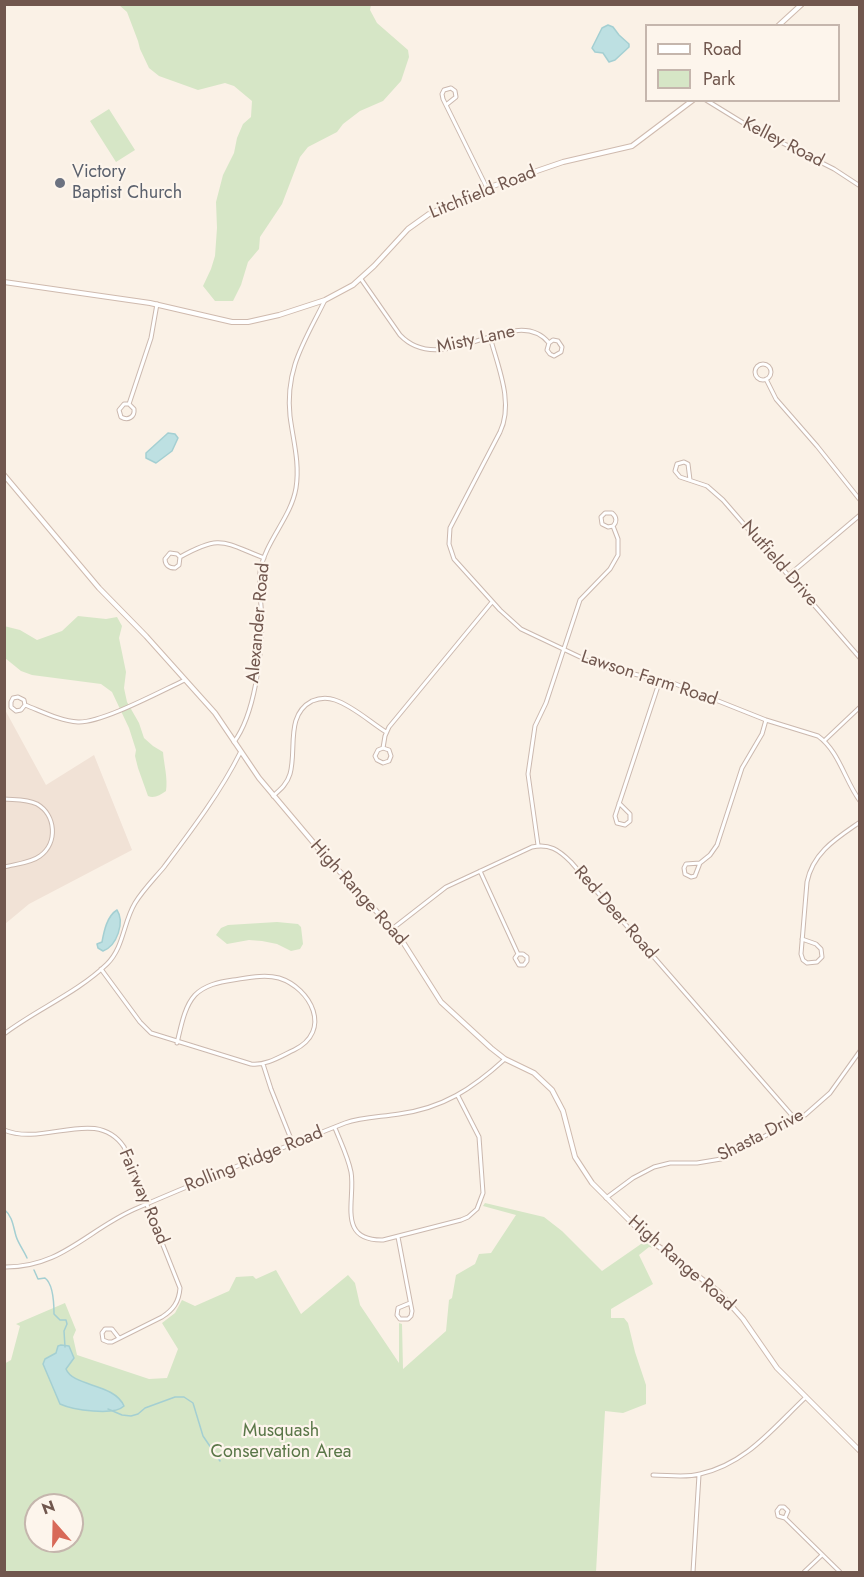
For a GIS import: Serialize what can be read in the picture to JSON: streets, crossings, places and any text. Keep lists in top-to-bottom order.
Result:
{
  "streets": {
    "street": [
      "Kelley Road",
      "Litchfield Road",
      "Misty Lane",
      "Nutfield Drive",
      "Alexander Road",
      "Lawson Farm Road",
      "High Range Road",
      "Red Deer Road",
      "Shasta Drive",
      "Rolling Ridge Road",
      "Fairway Road"
    ]
  },
  "crossings": [
    ["Litchfield Road", "Misty Lane"],
    ["Litchfield Road", "Alexander Road"],
    ["Misty Lane", "Lawson Farm Road"],
    ["Alexander Road", "High Range Road"],
    ["High Range Road", "Shasta Drive"],
    ["High Range Road", "Rolling Ridge Road"],
    ["Red Deer Road", "Shasta Drive"],
    ["Rolling Ridge Road", "Fairway Road"]
  ],
  "parks": ["Musquash Conservation Area"],
  "places": ["Victory Baptist Church"],
  "legend": ["Road", "Park"],
  "north": "top"
}
